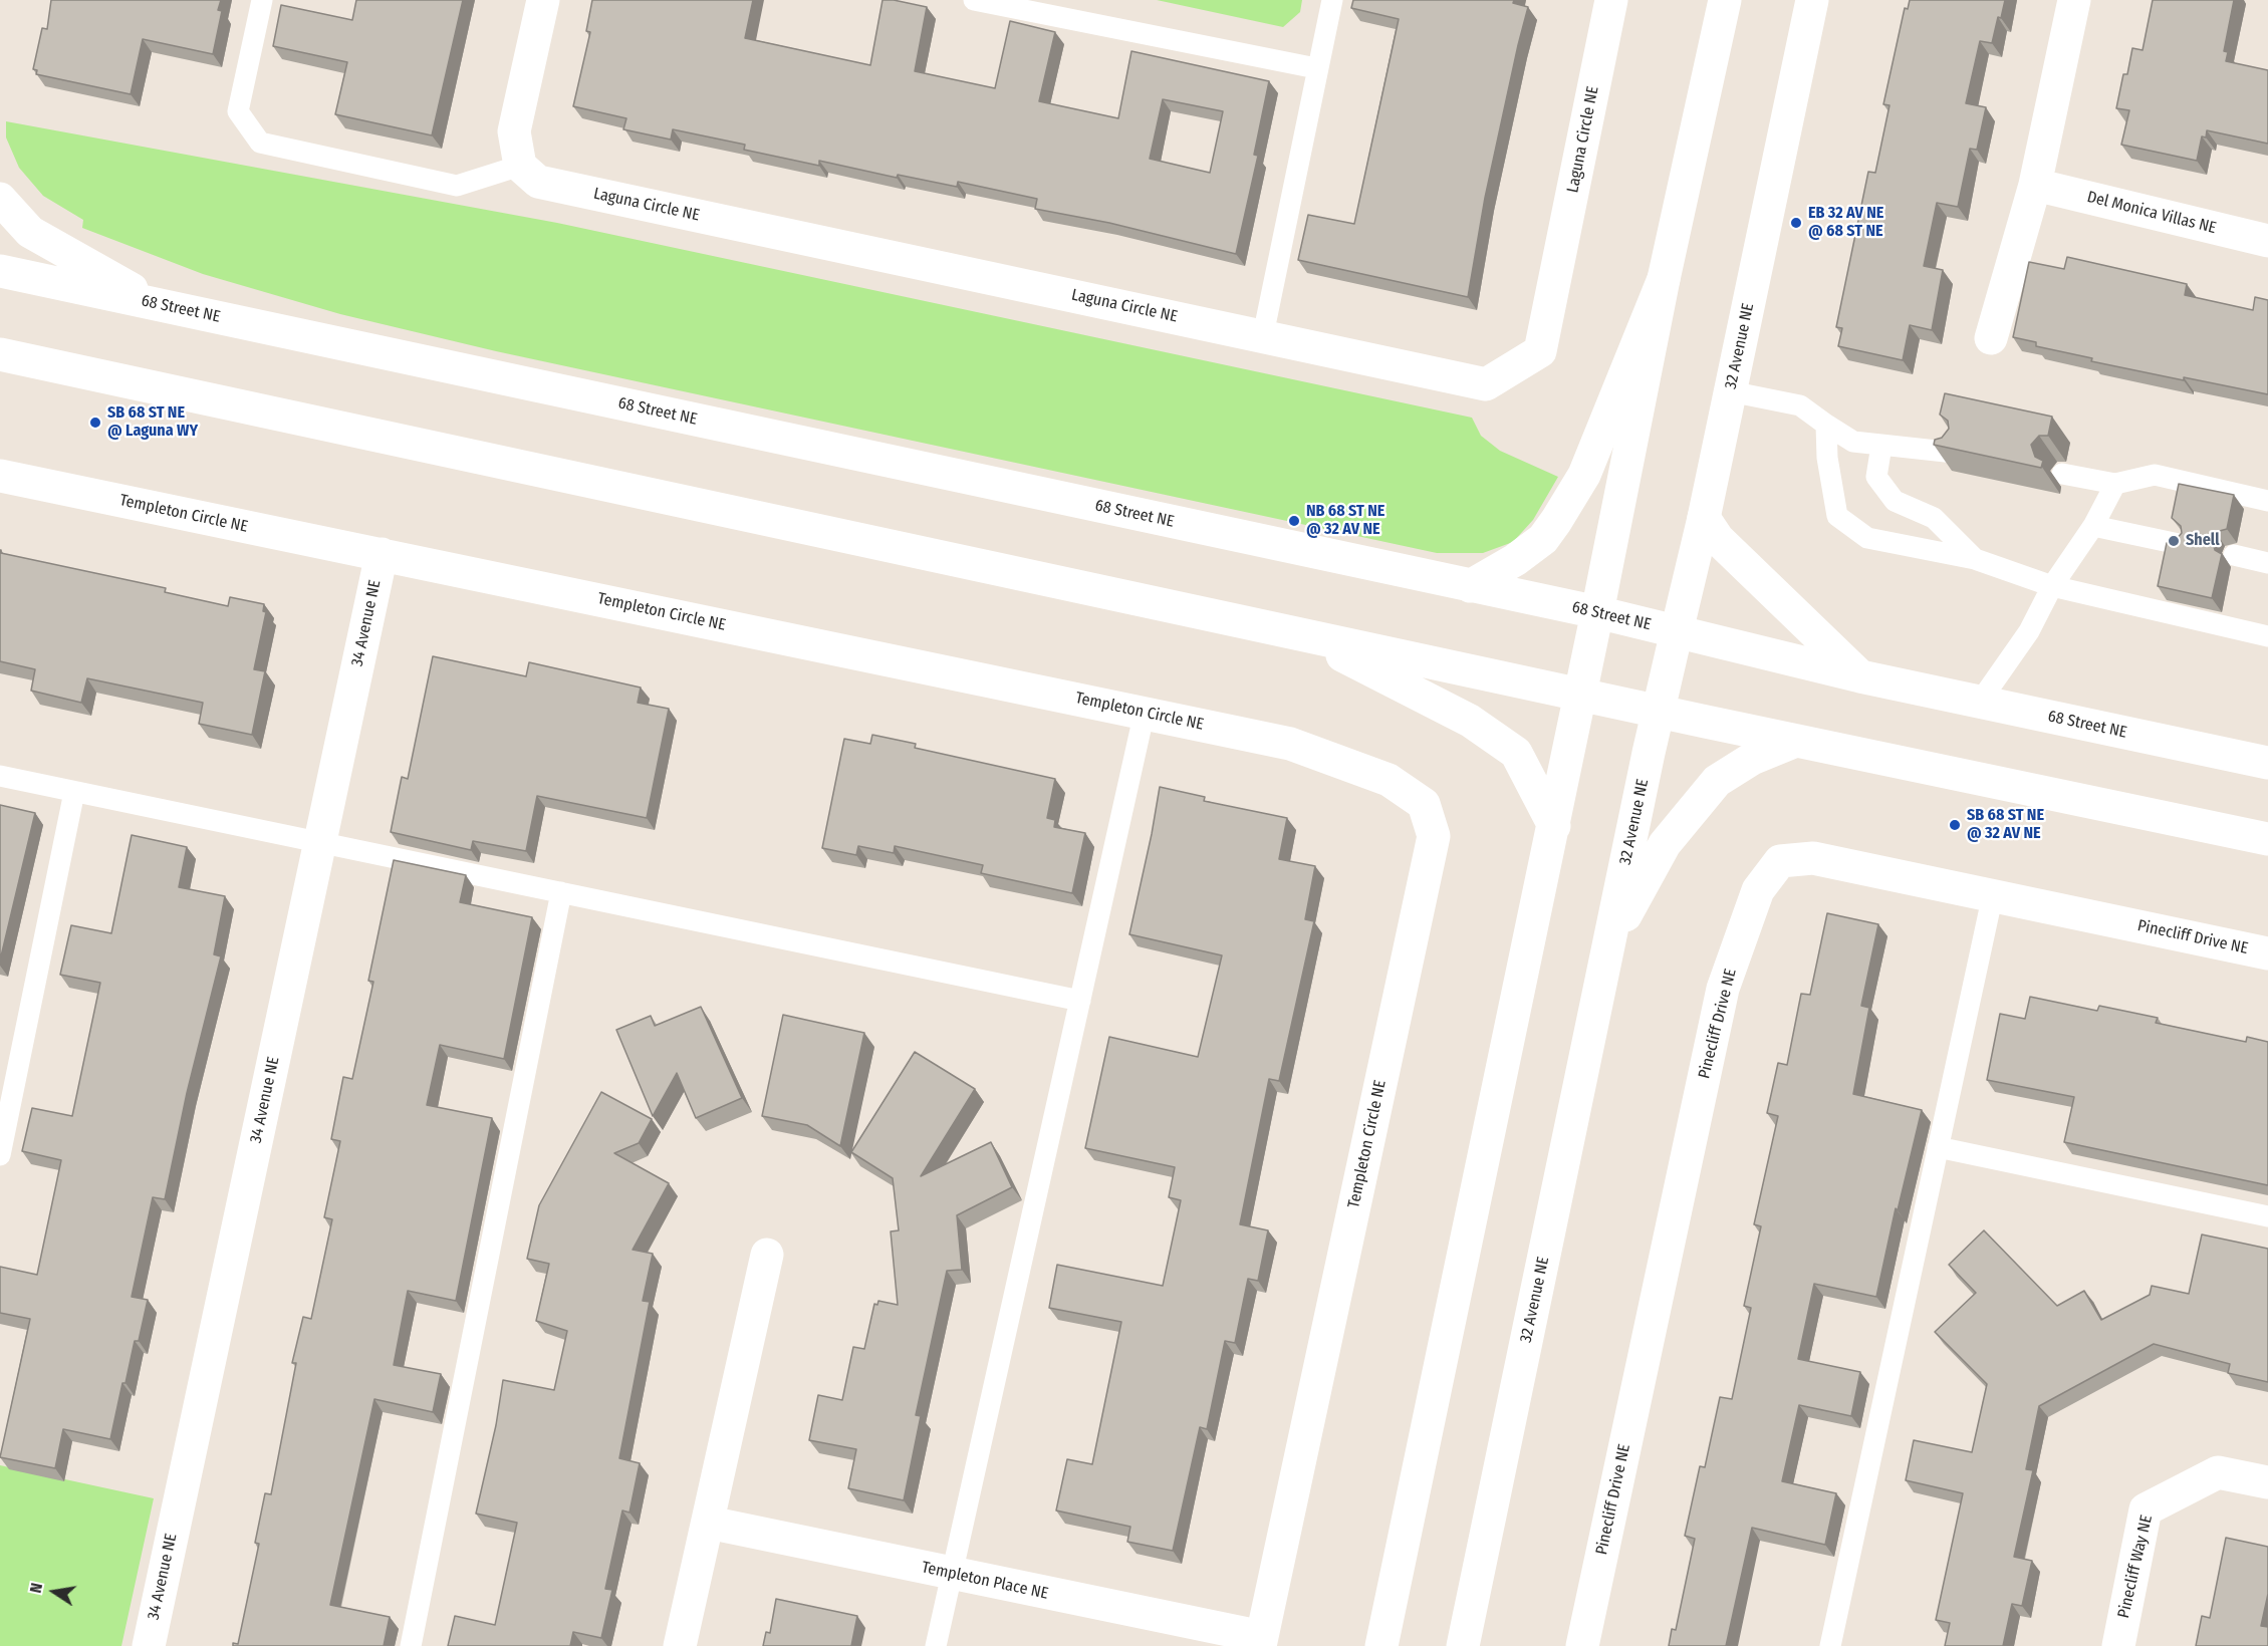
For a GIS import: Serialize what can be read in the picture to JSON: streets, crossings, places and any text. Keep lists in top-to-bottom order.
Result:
{
  "streets": {
    "street": [
      "Laguna Circle NE",
      "Del Monica Villas NE",
      "68 Street NE",
      "32 Avenue NE",
      "Templeton Circle NE",
      "34 Avenue NE",
      "Pinecliff Drive NE",
      "Pinecliff Way NE",
      "Templeton Place NE"
    ]
  },
  "crossings": [
    ["68 Street NE", "32 Avenue NE"],
    ["Templeton Circle NE", "34 Avenue NE"],
    ["Templeton Circle NE", "Templeton Place NE"]
  ],
  "places": [
    "EB 32 AV NE @ 68 ST NE",
    "SB 68 ST NE @ Laguna WY",
    "NB 68 ST NE @ 32 AV NE",
    "Shell",
    "SB 68 ST NE @ 32 AV NE"
  ],
  "north": "left"
}
